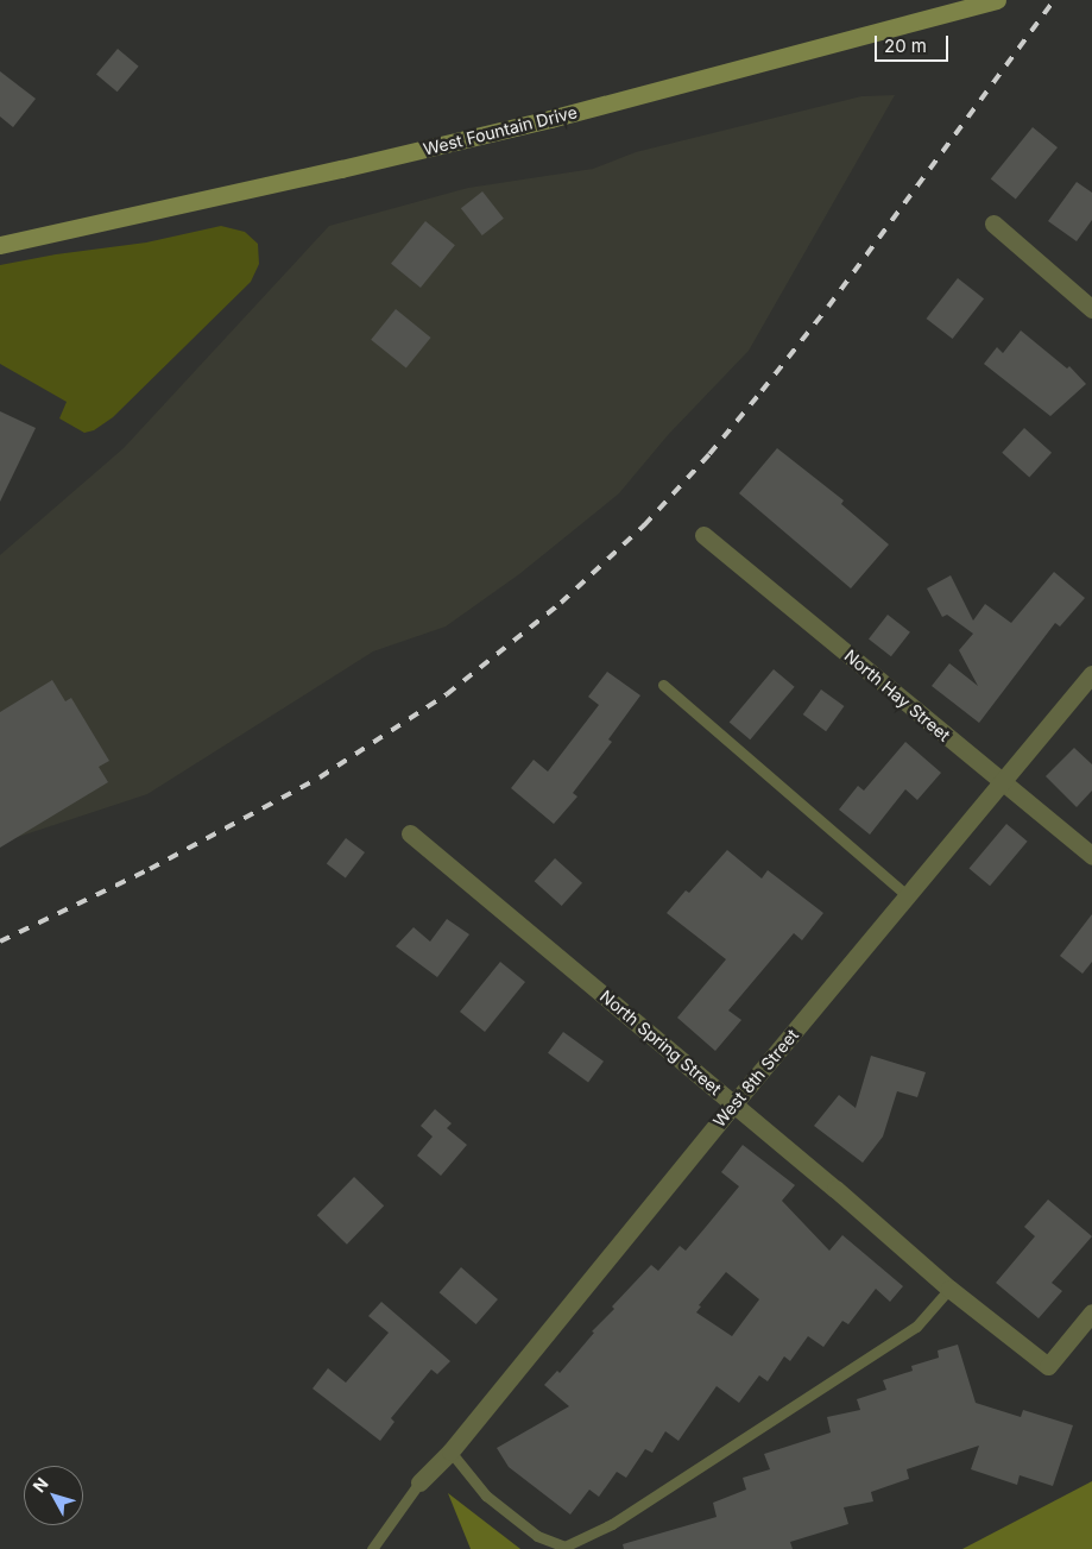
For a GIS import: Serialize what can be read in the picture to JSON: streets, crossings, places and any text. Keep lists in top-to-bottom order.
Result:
{
  "streets": {
    "street": [
      "West Fountain Drive",
      "North Hay Street",
      "North Spring Street",
      "West 8th Street"
    ]
  },
  "crossings": [
    ["North Hay Street", "West 8th Street"],
    ["North Spring Street", "West 8th Street"]
  ],
  "scale_bar": "20 m",
  "north": "top left"
}
